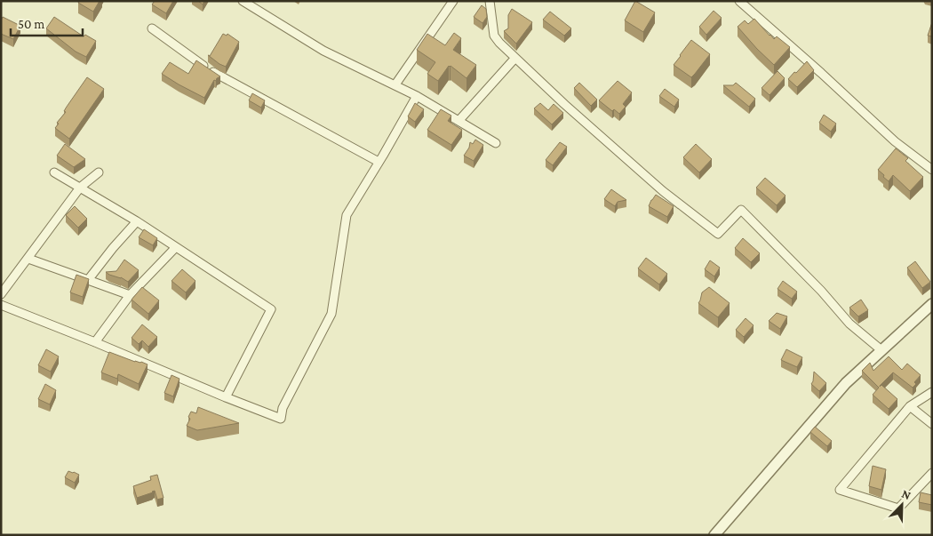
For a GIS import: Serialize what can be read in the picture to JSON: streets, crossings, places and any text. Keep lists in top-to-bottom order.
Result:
{
  "scale_bar": "50 m",
  "north": "top right"
}
